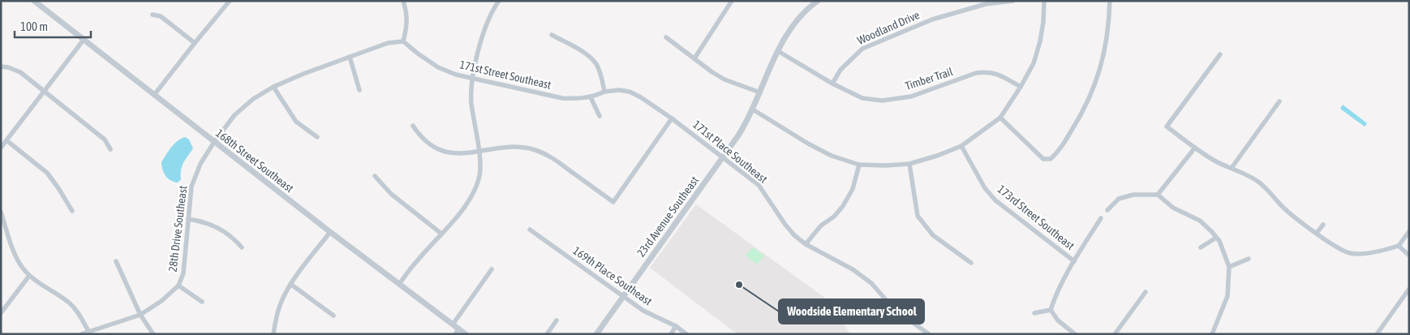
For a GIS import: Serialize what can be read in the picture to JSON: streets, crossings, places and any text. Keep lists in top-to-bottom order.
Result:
{
  "streets": {
    "street": [
      "Woodland Drive",
      "171st Street Southeast",
      "Timber Trail",
      "171st Place Southeast",
      "168th Street Southeast",
      "23rd Avenue Southeast",
      "173rd Street Southeast",
      "28th Drive Southeast",
      "169th Place Southeast"
    ]
  },
  "crossings": [
    ["Woodland Drive", "Timber Trail"],
    ["171st Street Southeast", "171st Place Southeast"],
    ["171st Street Southeast", "28th Drive Southeast"],
    ["Timber Trail", "23rd Avenue Southeast"],
    ["171st Place Southeast", "23rd Avenue Southeast"],
    ["168th Street Southeast", "28th Drive Southeast"],
    ["23rd Avenue Southeast", "169th Place Southeast"]
  ],
  "places": ["Woodside Elementary School"],
  "scale_bar": "100 m"
}
